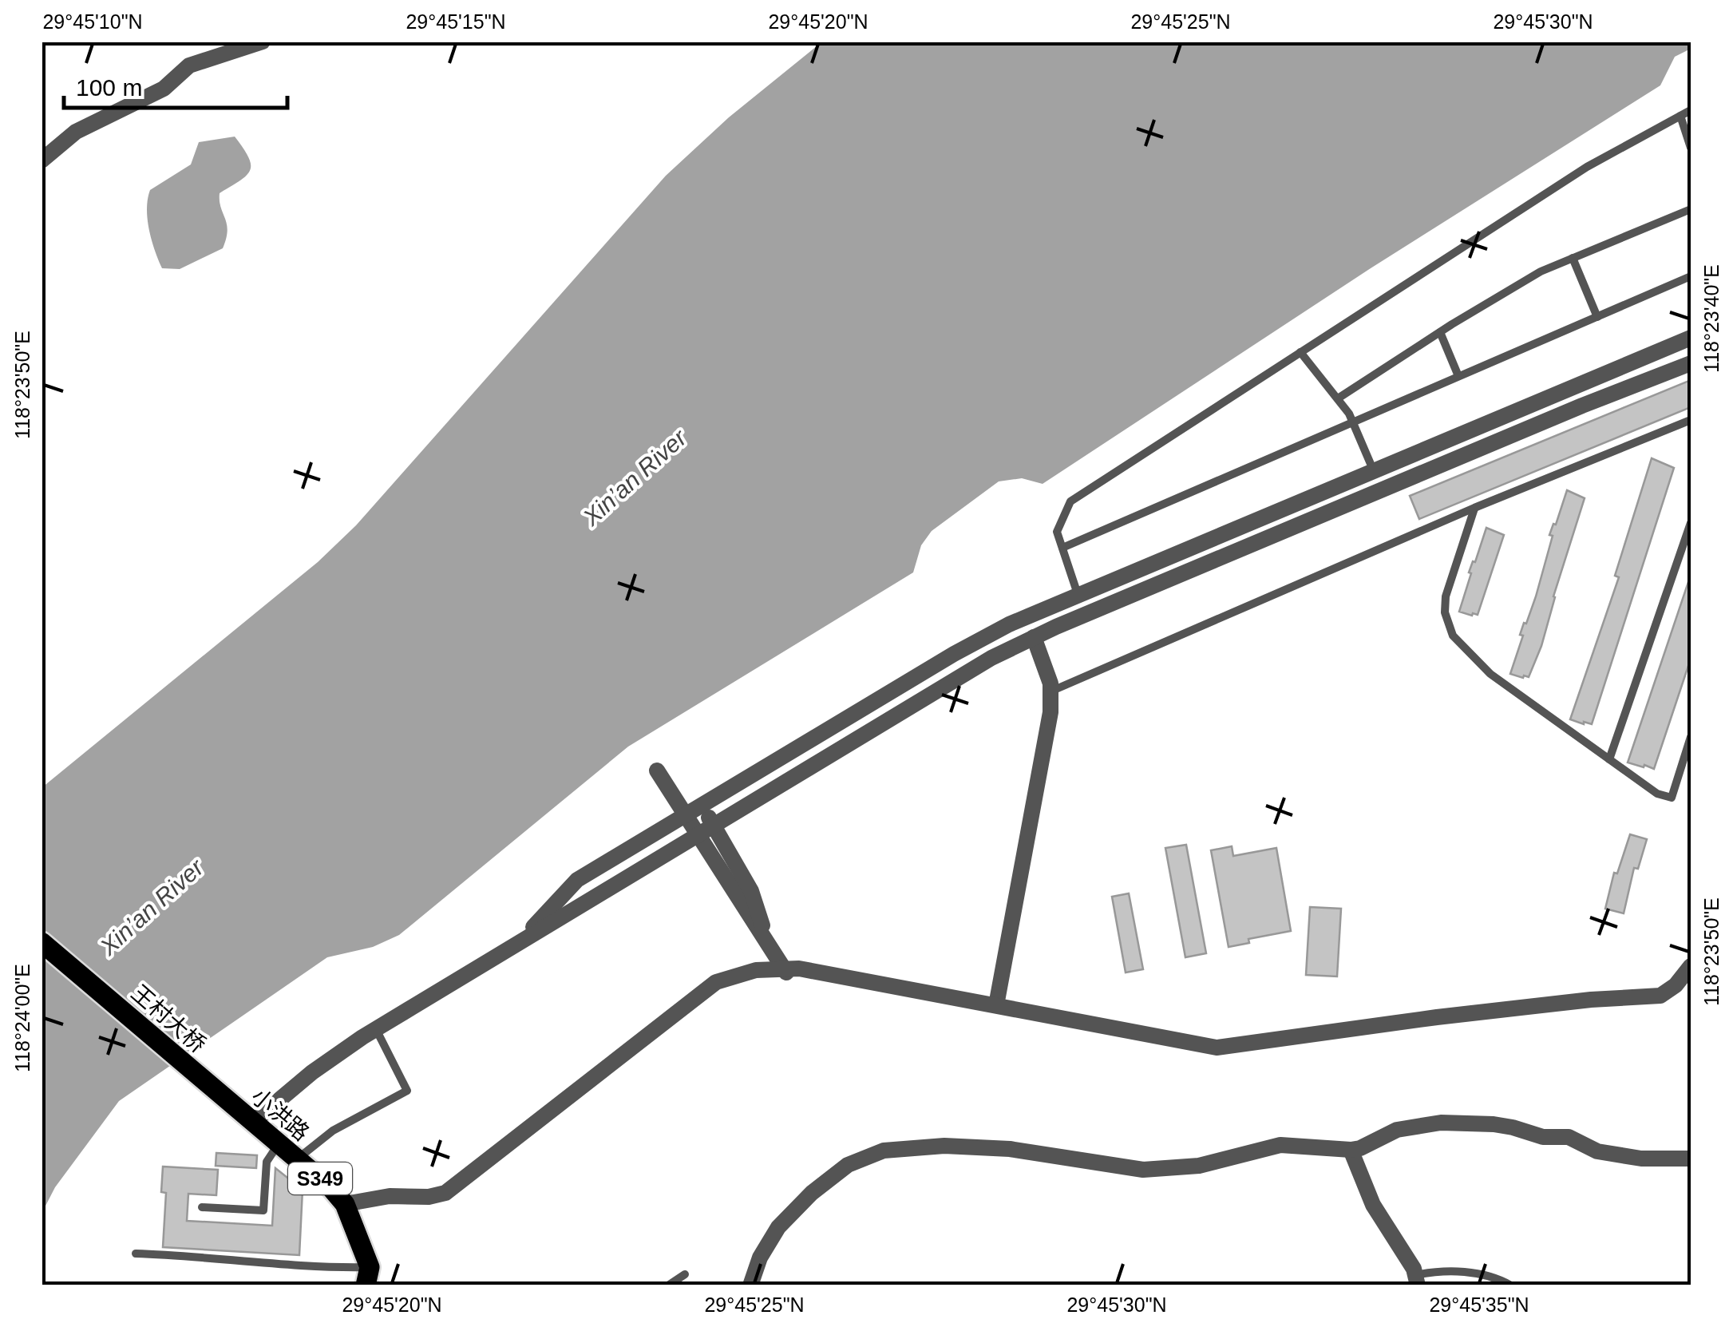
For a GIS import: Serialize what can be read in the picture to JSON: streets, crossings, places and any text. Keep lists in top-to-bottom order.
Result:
{
  "streets": {
    "main road": ["王村大桥", "小洪路", "S349"]
  },
  "crossings": [
    ["王村大桥", "小洪路"]
  ],
  "water": ["Xin’an River"],
  "scale_bar": "100 m",
  "coordinates": [
    "29°45'10\"N",
    "29°45'15\"N",
    "29°45'20\"N",
    "29°45'25\"N",
    "29°45'30\"N",
    "118°23'40\"E",
    "118°23'50\"E",
    "118°24'00\"E",
    "29°45'35\"N"
  ]
}
